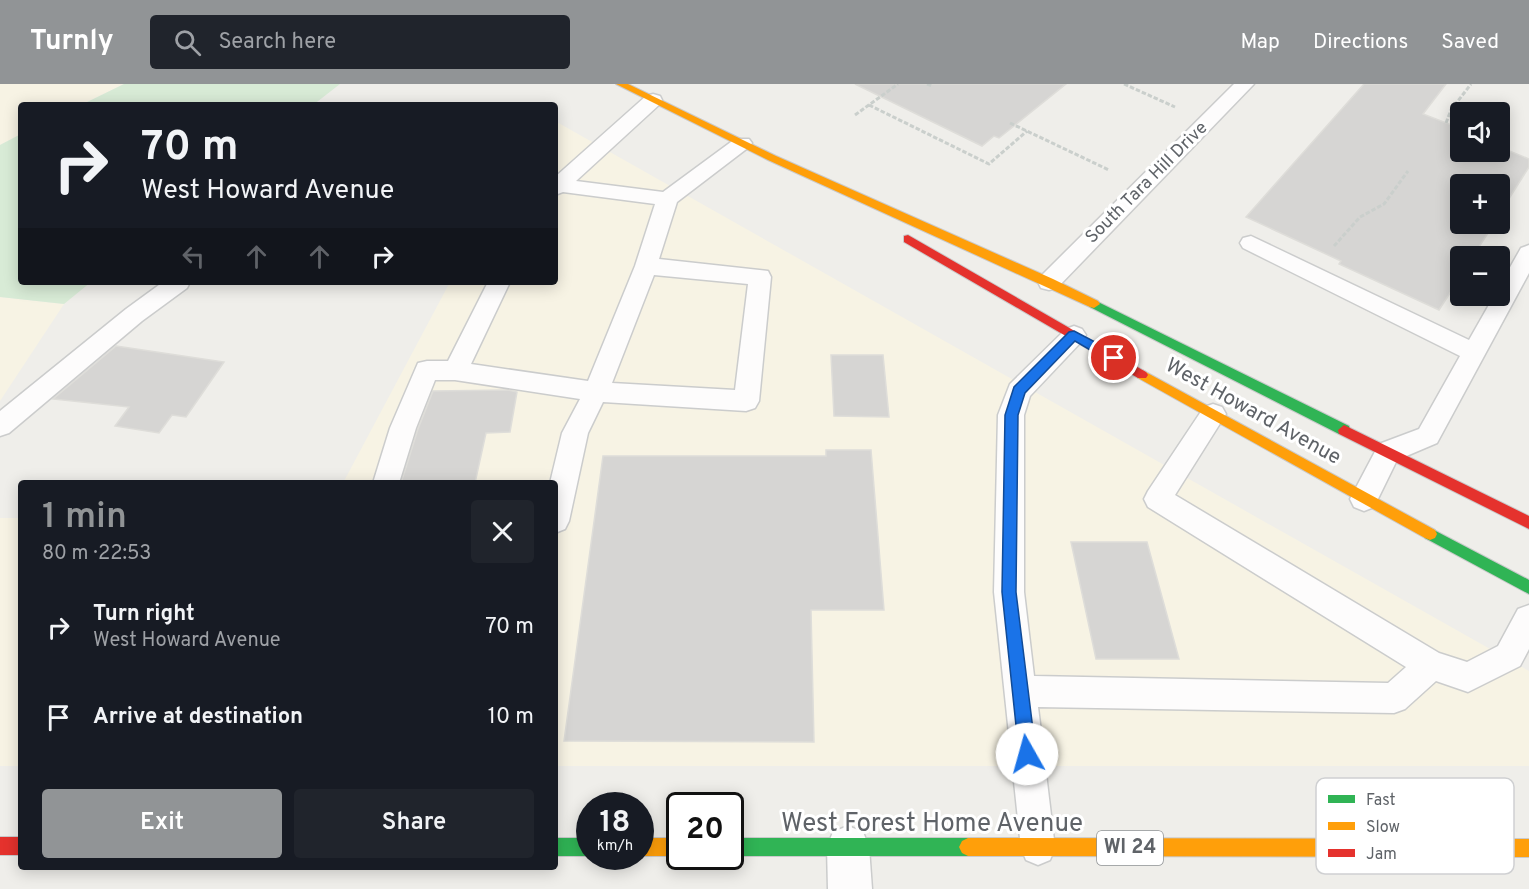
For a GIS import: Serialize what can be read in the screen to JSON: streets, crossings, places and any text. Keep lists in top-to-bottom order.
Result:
{
  "streets": {
    "street": ["West Howard Avenue", "West Forest Home Avenue", "WI 24"],
    "lane": ["South Tara Hill Drive"]
  },
  "crossings": [
    ["South Tara Hill Drive", "West Howard Avenue"]
  ],
  "legend": ["Fast", "Slow", "Jam"],
  "page": {
    "header": "Turnly",
    "search": "Search here",
    "nav": ["Map", "Directions", "Saved"],
    "map_buttons": ["+", "−"],
    "turn": ["70 m", "West Howard Avenue"],
    "heading": ["1 min", "80 m · 22:53"],
    "list": [
      {
        "name": "Turn right",
        "note": "West Howard Avenue",
        "value": "70 m"
      },
      {
        "name": "Arrive at destination",
        "value": "10 m"
      }
    ],
    "buttons": ["Exit", "Share"],
    "speed": "18 km/h",
    "limit": "20"
  }
}
